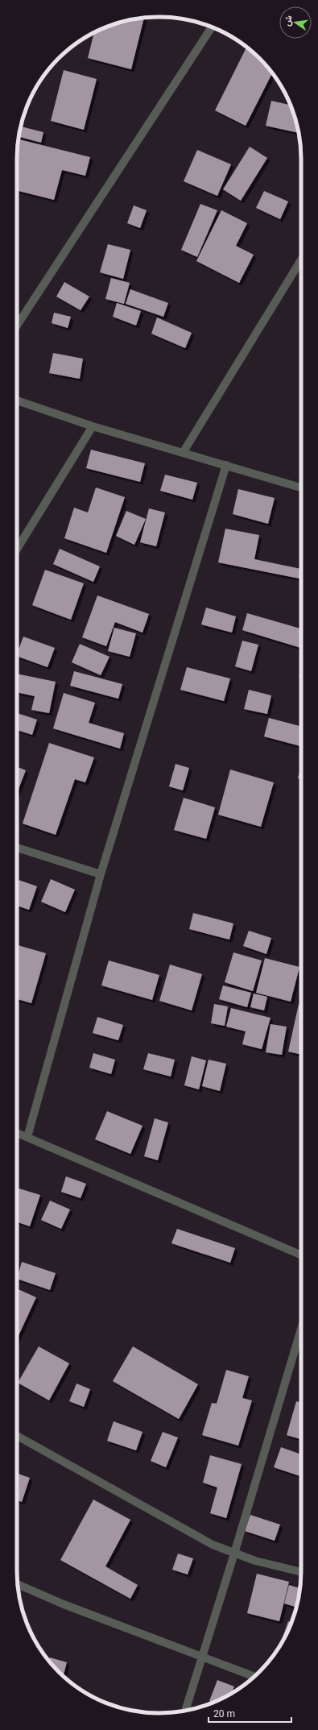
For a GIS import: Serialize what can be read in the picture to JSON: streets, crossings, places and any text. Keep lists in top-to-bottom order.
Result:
{
  "scale_bar": "20 m",
  "north": "left"
}
